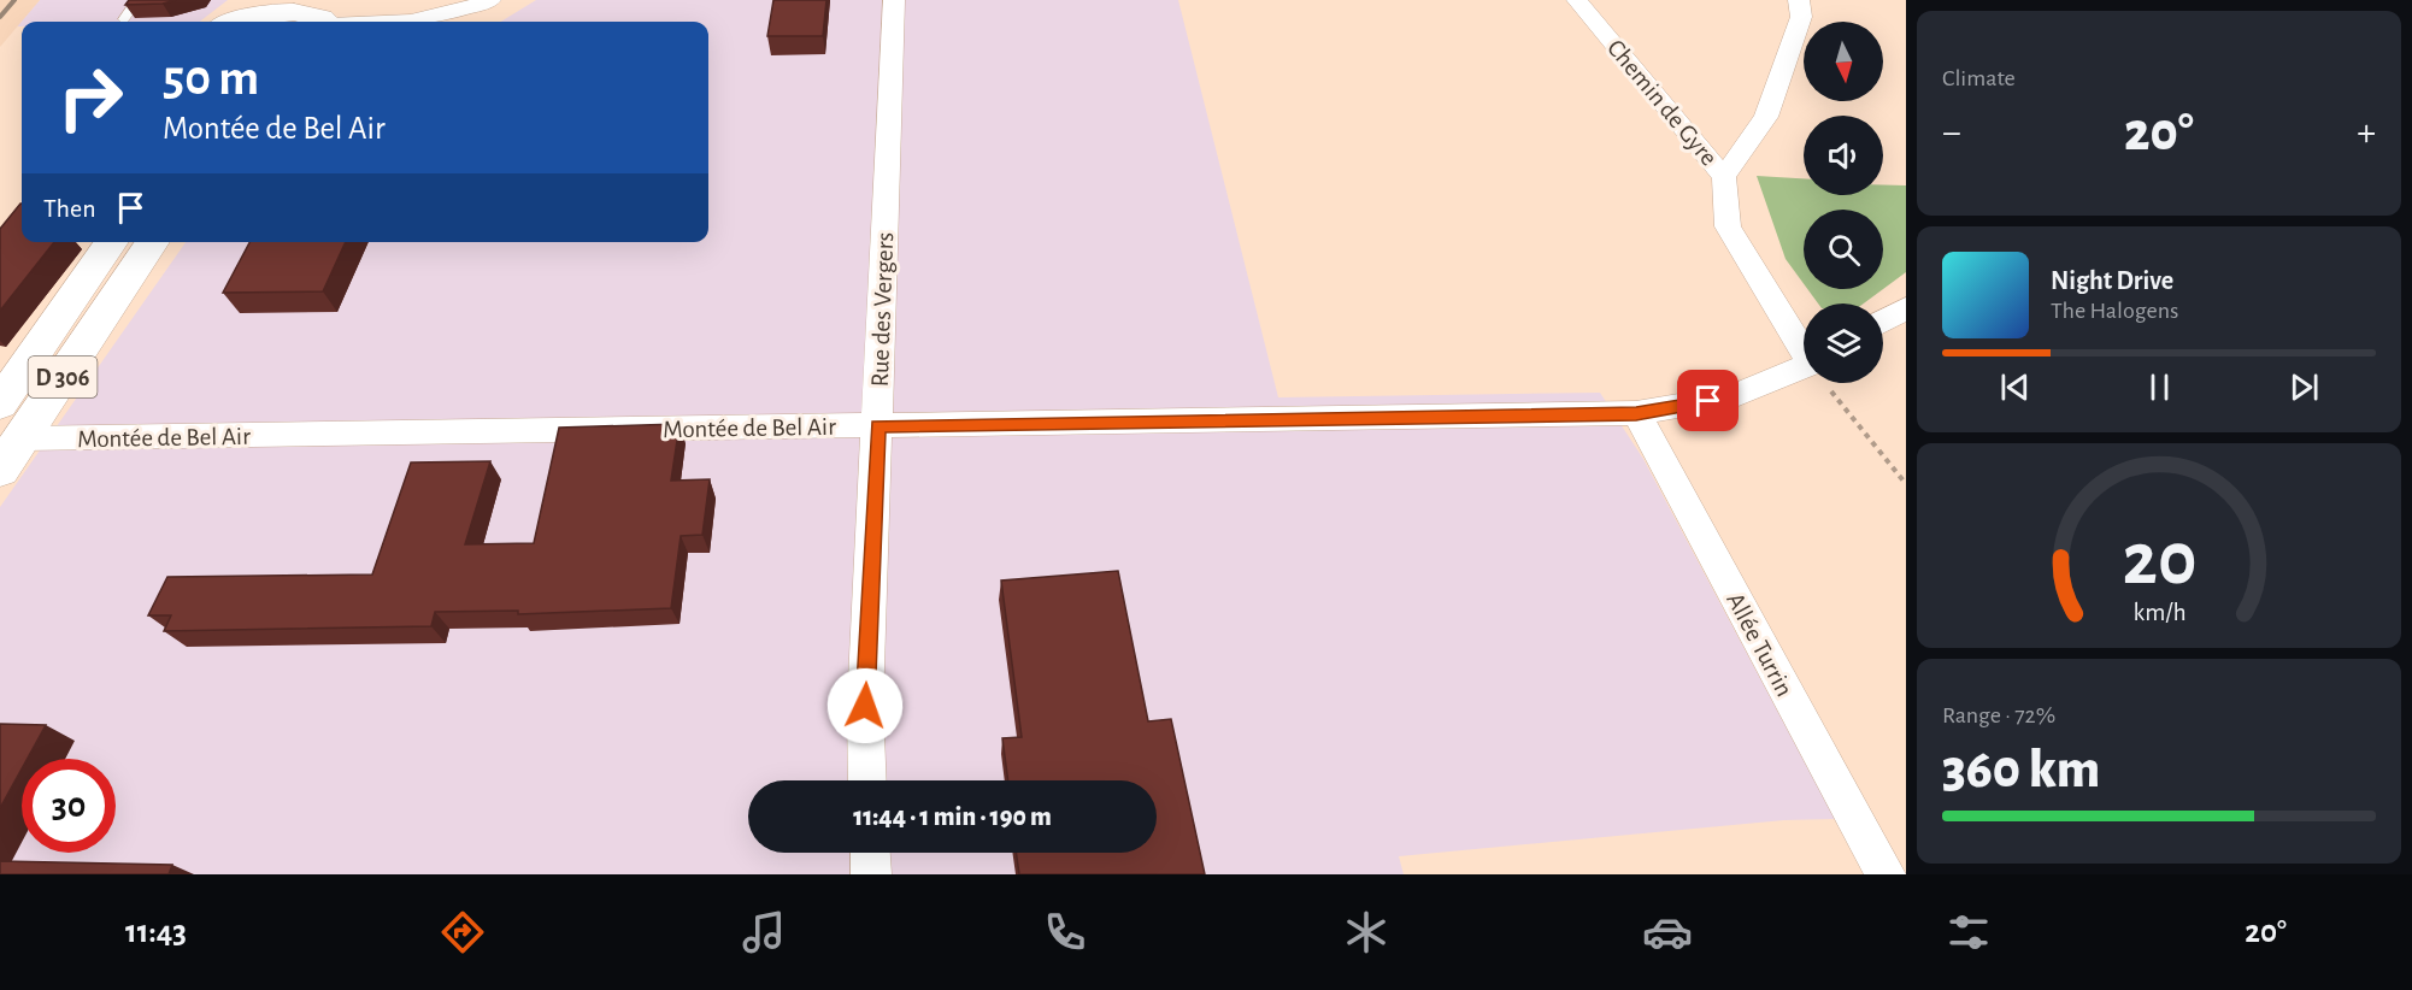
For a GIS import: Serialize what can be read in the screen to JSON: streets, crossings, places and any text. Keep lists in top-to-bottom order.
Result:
{
  "streets": {
    "main road": ["D 306"],
    "street": [
      "Chemin de Gyre",
      "Rue des Vergers",
      "Montée de Bel Air",
      "Allée Turrin"
    ]
  },
  "crossings": [
    ["Rue des Vergers", "Montée de Bel Air"],
    ["D 306", "Montée de Bel Air"],
    ["Montée de Bel Air", "Allée Turrin"]
  ],
  "north": "bottom",
  "page": {
    "tile": [
      "Climate",
      ["Range · 72%", "360 km"]
    ],
    "turn": ["50 m", "Montée de Bel Air"],
    "heat": ["−", "20°", "+"],
    "then": "Then",
    "song": ["Night Drive", "The Halogens"],
    "limit": "30",
    "trip": "11:44 · 1 min · 190 m",
    "tabs": ["11:43", "20°"],
    "gauge": ["20", "km/h"]
  }
}
